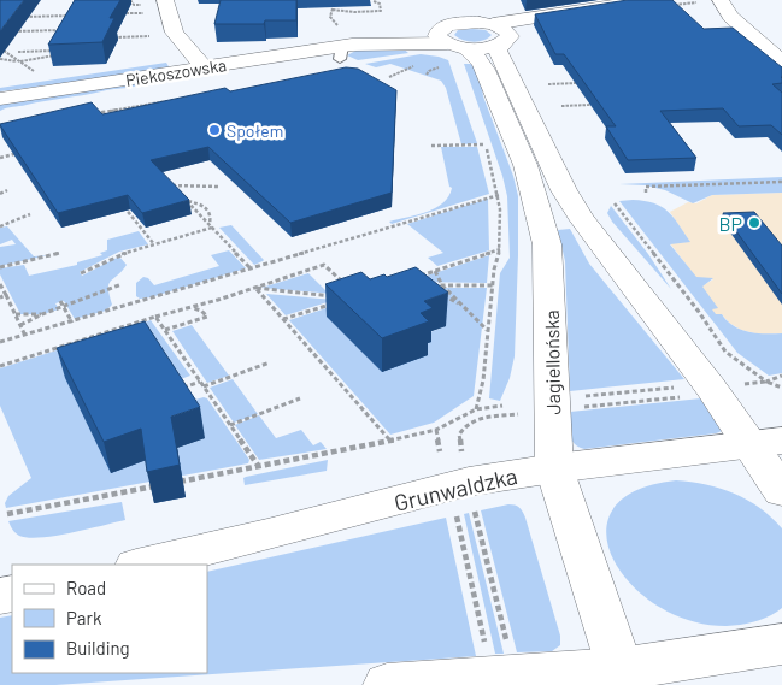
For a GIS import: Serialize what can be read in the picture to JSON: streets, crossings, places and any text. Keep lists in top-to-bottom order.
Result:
{
  "streets": {
    "street": ["Piekoszowska", "Jagiellońska", "Grunwaldzka"]
  },
  "crossings": [
    ["Piekoszowska", "Jagiellońska"],
    ["Jagiellońska", "Grunwaldzka"]
  ],
  "places": ["Społem", "BP"],
  "legend": ["Road", "Park", "Building"]
}
